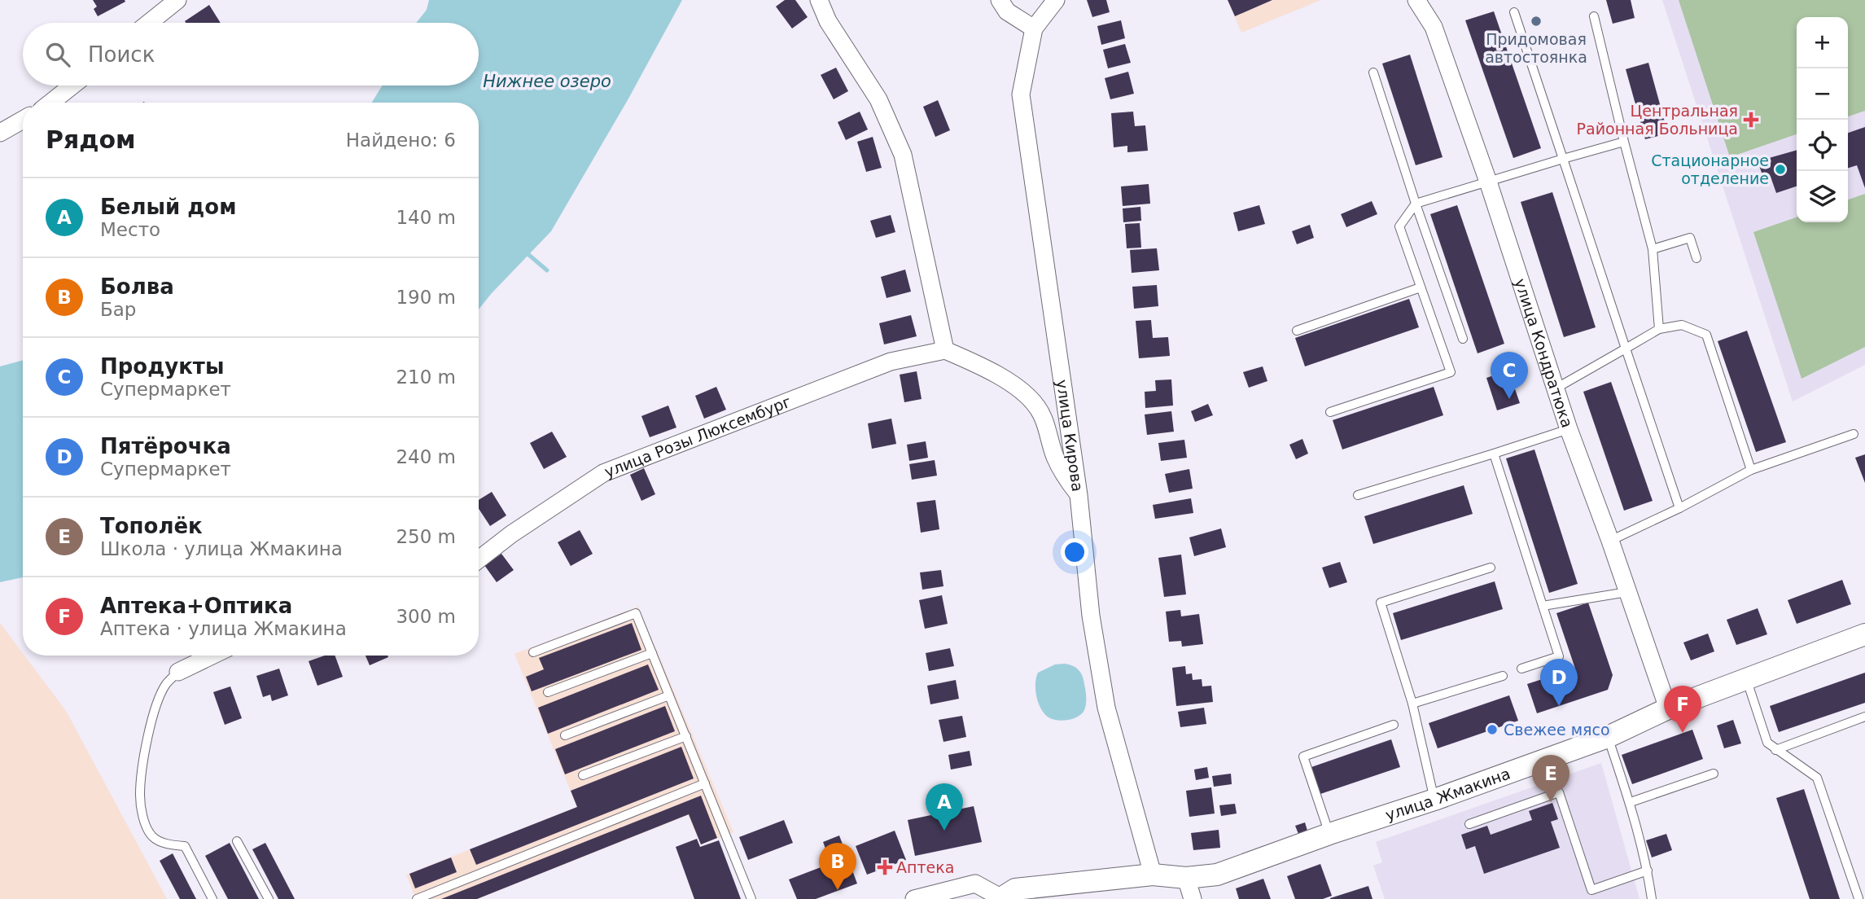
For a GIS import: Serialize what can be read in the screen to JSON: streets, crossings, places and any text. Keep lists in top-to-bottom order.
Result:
{
  "streets": {
    "street": [
      "улица Кондратюка",
      "улица Кирова",
      "улица Розы Люксембург",
      "улица Жмакина"
    ]
  },
  "crossings": [
    ["улица Кондратюка", "улица Жмакина"]
  ],
  "water": ["Нижнее озеро"],
  "places": {
    "other": ["Придомовая автостоянка", "Стационарное отделение", "Свежее мясо"],
    "health": ["Центральная Районная Больница", "Аптека"]
  },
  "page": {
    "map_buttons": ["+", "−"],
    "search": "Поиск",
    "heading": ["Рядом", "Найдено: 6"],
    "list": [
      {
        "mark": "A",
        "name": "Белый дом",
        "note": "Место",
        "value": "140 m"
      },
      {
        "mark": "B",
        "name": "Болва",
        "note": "Бар",
        "value": "190 m"
      },
      {
        "mark": "C",
        "name": "Продукты",
        "note": "Супермаркет",
        "value": "210 m"
      },
      {
        "mark": "D",
        "name": "Пятёрочка",
        "note": "Супермаркет",
        "value": "240 m"
      },
      {
        "mark": "E",
        "name": "Тополёк",
        "note": "Школа · улица Жмакина",
        "value": "250 m"
      },
      {
        "mark": "F",
        "name": "Аптека+Оптика",
        "note": "Аптека · улица Жмакина",
        "value": "300 m"
      }
    ],
    "pins": [
      "C",
      "D",
      "F",
      "E",
      "A",
      "B"
    ]
  }
}
